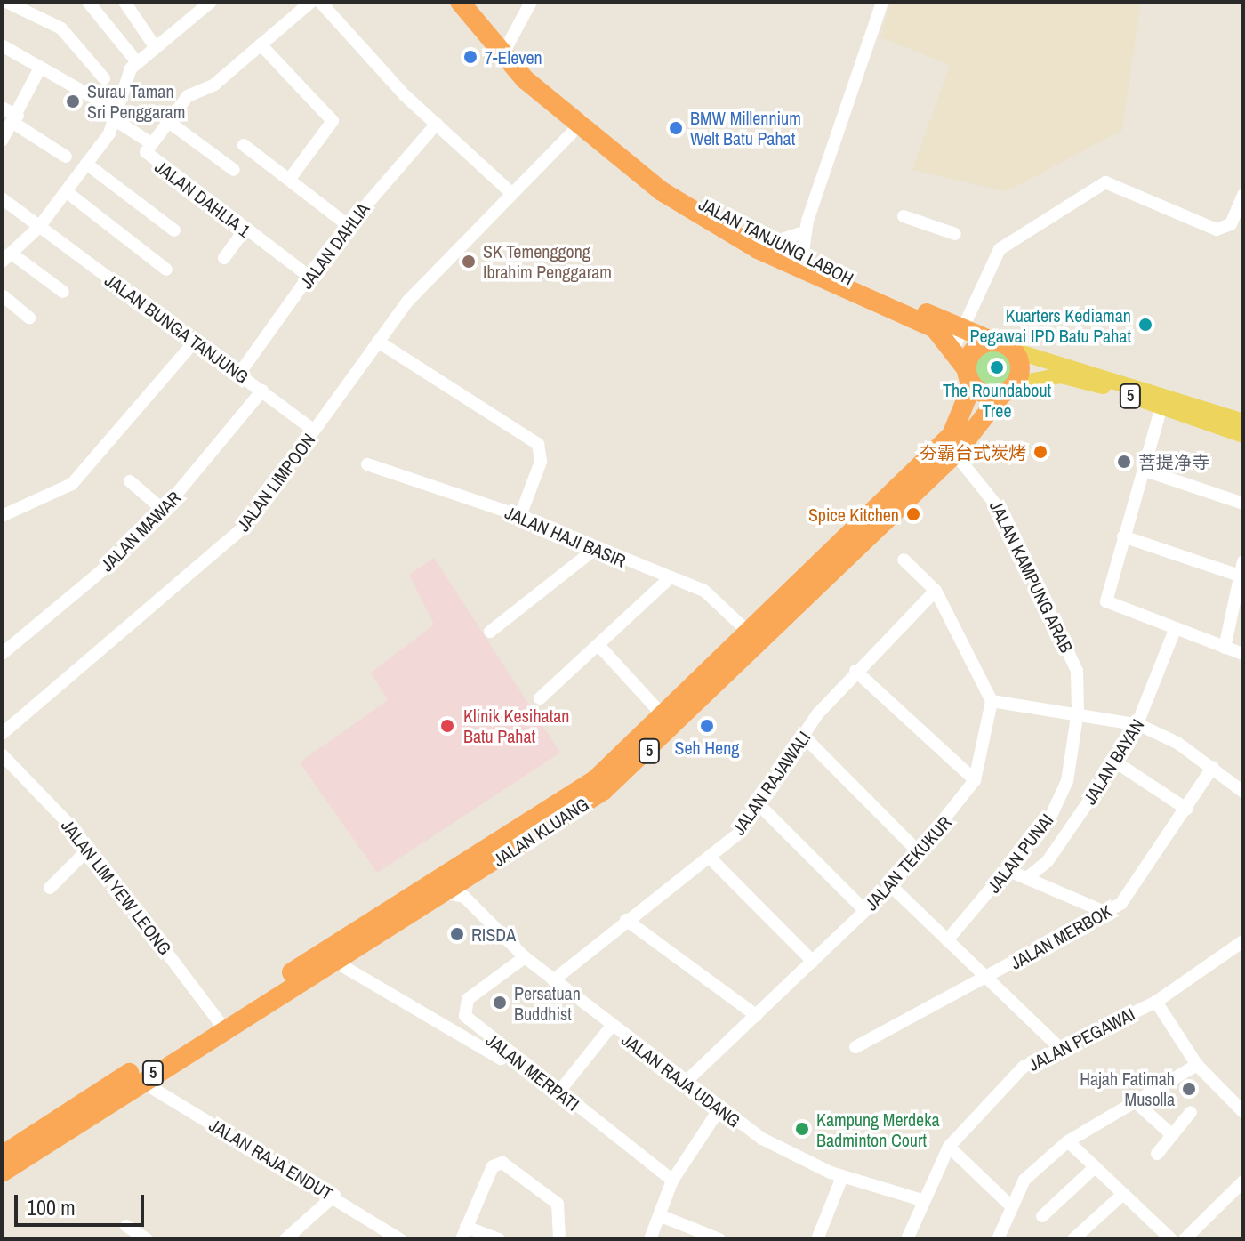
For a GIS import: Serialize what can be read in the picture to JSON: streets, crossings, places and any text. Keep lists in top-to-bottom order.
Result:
{
  "streets": {
    "highway": ["JALAN TANJUNG LABOH", "5", "JALAN KLUANG"],
    "street": [
      "JALAN DAHLIA 1",
      "JALAN DAHLIA",
      "JALAN BUNGA TANJUNG",
      "JALAN LIMPOON",
      "JALAN MAWAR",
      "JALAN HAJI BASIR",
      "JALAN KAMPUNG ARAB",
      "JALAN BAYAN",
      "JALAN RAJAWALI",
      "JALAN PUNAI",
      "JALAN TEKUKUR",
      "JALAN LIM YEW LEONG",
      "JALAN MERBOK",
      "JALAN PEGAWAI",
      "JALAN MERPATI",
      "JALAN RAJA UDANG",
      "JALAN RAJA ENDUT"
    ]
  },
  "crossings": [
    ["JALAN DAHLIA 1", "JALAN DAHLIA"],
    ["JALAN TANJUNG LABOH", "5"],
    ["JALAN TANJUNG LABOH", "JALAN LIMPOON"],
    ["JALAN TANJUNG LABOH", "JALAN KLUANG"],
    ["JALAN DAHLIA", "JALAN BUNGA TANJUNG"],
    ["JALAN BUNGA TANJUNG", "JALAN LIMPOON"],
    ["JALAN BUNGA TANJUNG", "JALAN MAWAR"],
    ["5", "JALAN KLUANG"],
    ["JALAN HAJI BASIR", "JALAN KLUANG"],
    ["JALAN KAMPUNG ARAB", "JALAN KLUANG"],
    ["JALAN KAMPUNG ARAB", "JALAN PUNAI"],
    ["JALAN RAJAWALI", "JALAN RAJA UDANG"],
    ["JALAN KLUANG", "JALAN LIM YEW LEONG"],
    ["JALAN KLUANG", "JALAN RAJA ENDUT"],
    ["JALAN TEKUKUR", "JALAN RAJA UDANG"],
    ["JALAN PEGAWAI", "JALAN RAJA UDANG"],
    ["JALAN MERPATI", "JALAN RAJA UDANG"]
  ],
  "places": [
    "7-Eleven",
    "Surau Taman Sri Penggaram",
    "BMW Millennium Welt Batu Pahat",
    "SK Temenggong Ibrahim Penggaram",
    "Kuarters Kediaman Pegawai IPD Batu Pahat",
    "The Roundabout Tree",
    "夯霸台式炭烤",
    "菩提净寺",
    "Spice Kitchen",
    "Klinik Kesihatan Batu Pahat",
    "Seh Heng",
    "RISDA",
    "Persatuan Buddhist",
    "Hajah Fatimah Musolla",
    "Kampung Merdeka Badminton Court"
  ],
  "scale_bar": "100 m"
}
